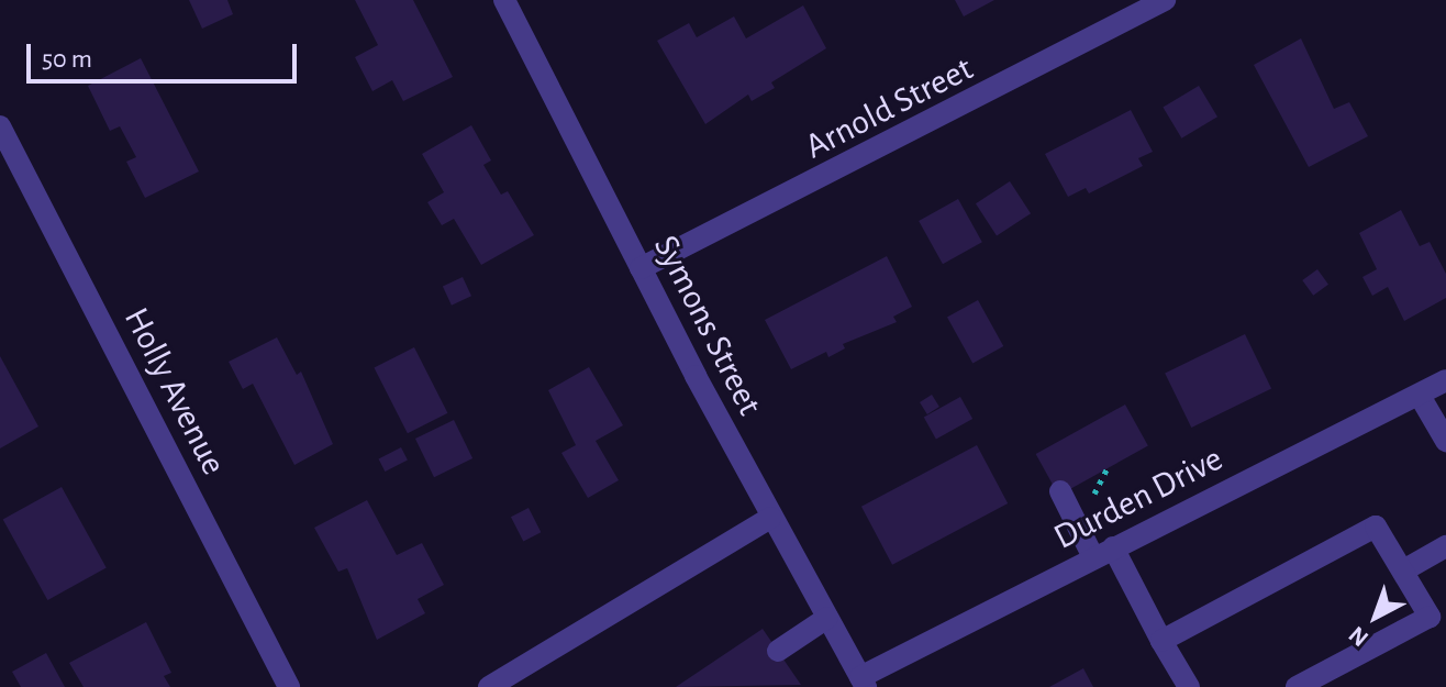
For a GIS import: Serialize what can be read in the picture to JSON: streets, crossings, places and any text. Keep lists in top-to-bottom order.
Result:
{
  "streets": {
    "street": [
      "Arnold Street",
      "Symons Street",
      "Holly Avenue",
      "Durden Drive"
    ]
  },
  "crossings": [
    ["Arnold Street", "Symons Street"],
    ["Symons Street", "Durden Drive"]
  ],
  "scale_bar": "50 m",
  "north": "bottom left"
}
